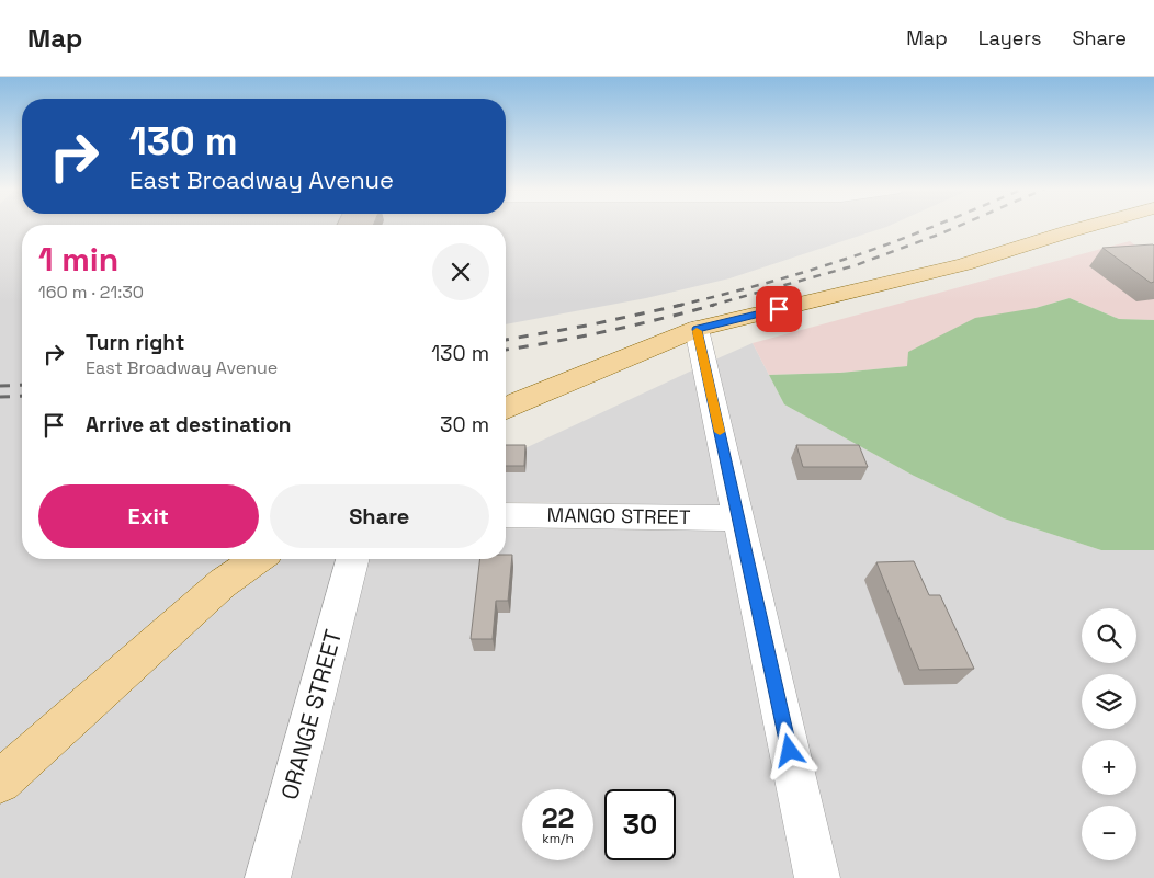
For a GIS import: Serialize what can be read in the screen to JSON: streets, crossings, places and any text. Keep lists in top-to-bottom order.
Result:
{
  "streets": {
    "street": ["MANGO STREET", "ORANGE STREET"]
  },
  "page": {
    "header": "Map",
    "nav": ["Map", "Layers", "Share"],
    "turn": ["130 m", "East Broadway Avenue"],
    "heading": ["1 min", "160 m · 21:30"],
    "list": [
      {
        "name": "Turn right",
        "note": "East Broadway Avenue",
        "value": "130 m"
      },
      {
        "name": "Arrive at destination",
        "value": "30 m"
      }
    ],
    "buttons": ["Exit", "Share"],
    "map_buttons": ["+", "−"],
    "speed": "22 km/h",
    "limit": "30"
  }
}
